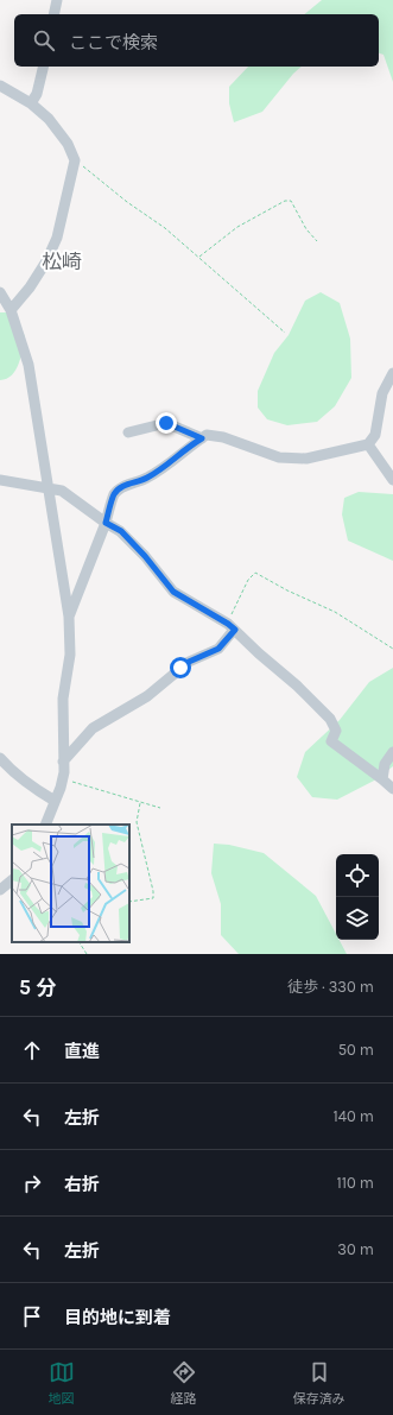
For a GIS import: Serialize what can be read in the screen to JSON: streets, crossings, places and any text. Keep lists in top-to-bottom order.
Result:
{
  "districts": ["松崎"],
  "page": {
    "search": "ここで検索",
    "heading": ["5 分", "徒歩 · 330 m"],
    "list": [
      ["直進", "50 m"],
      ["左折", "140 m"],
      ["右折", "110 m"],
      ["左折", "30 m"],
      "目的地に到着"
    ],
    "nav": ["地図", "経路", "保存済み"]
  }
}
